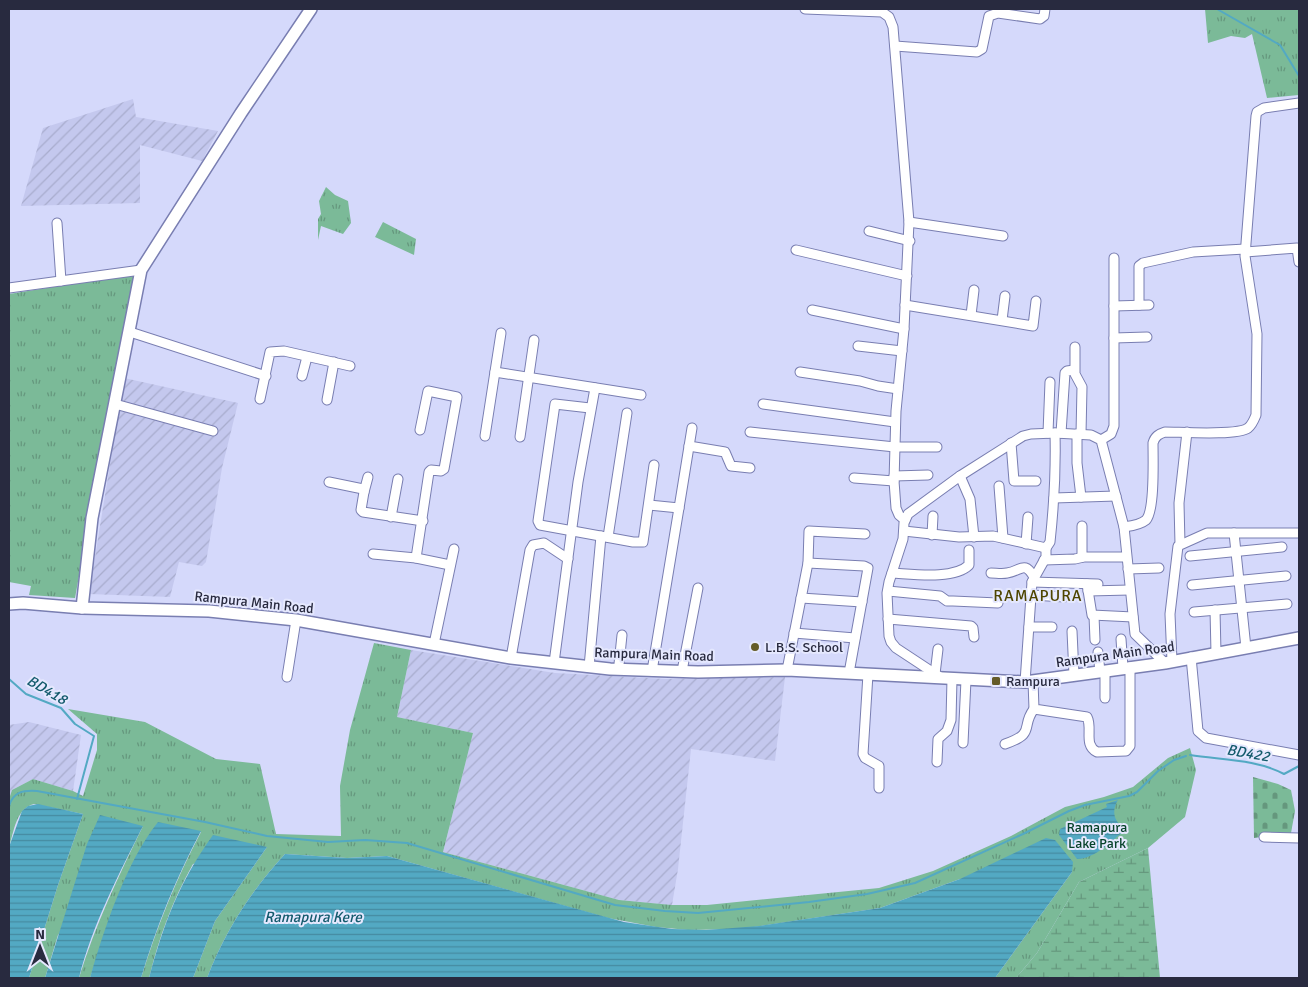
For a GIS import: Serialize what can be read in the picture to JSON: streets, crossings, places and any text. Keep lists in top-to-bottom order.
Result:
{
  "streets": {
    "main road": ["Rampura Main Road"]
  },
  "districts": ["RAMAPURA"],
  "water": ["BD418", "BD422", "Ramapura Kere"],
  "parks": ["Ramapura Lake Park"],
  "places": {
    "other": ["L.B.S. School"],
    "transit": ["Rampura"]
  },
  "north": "top"
}
